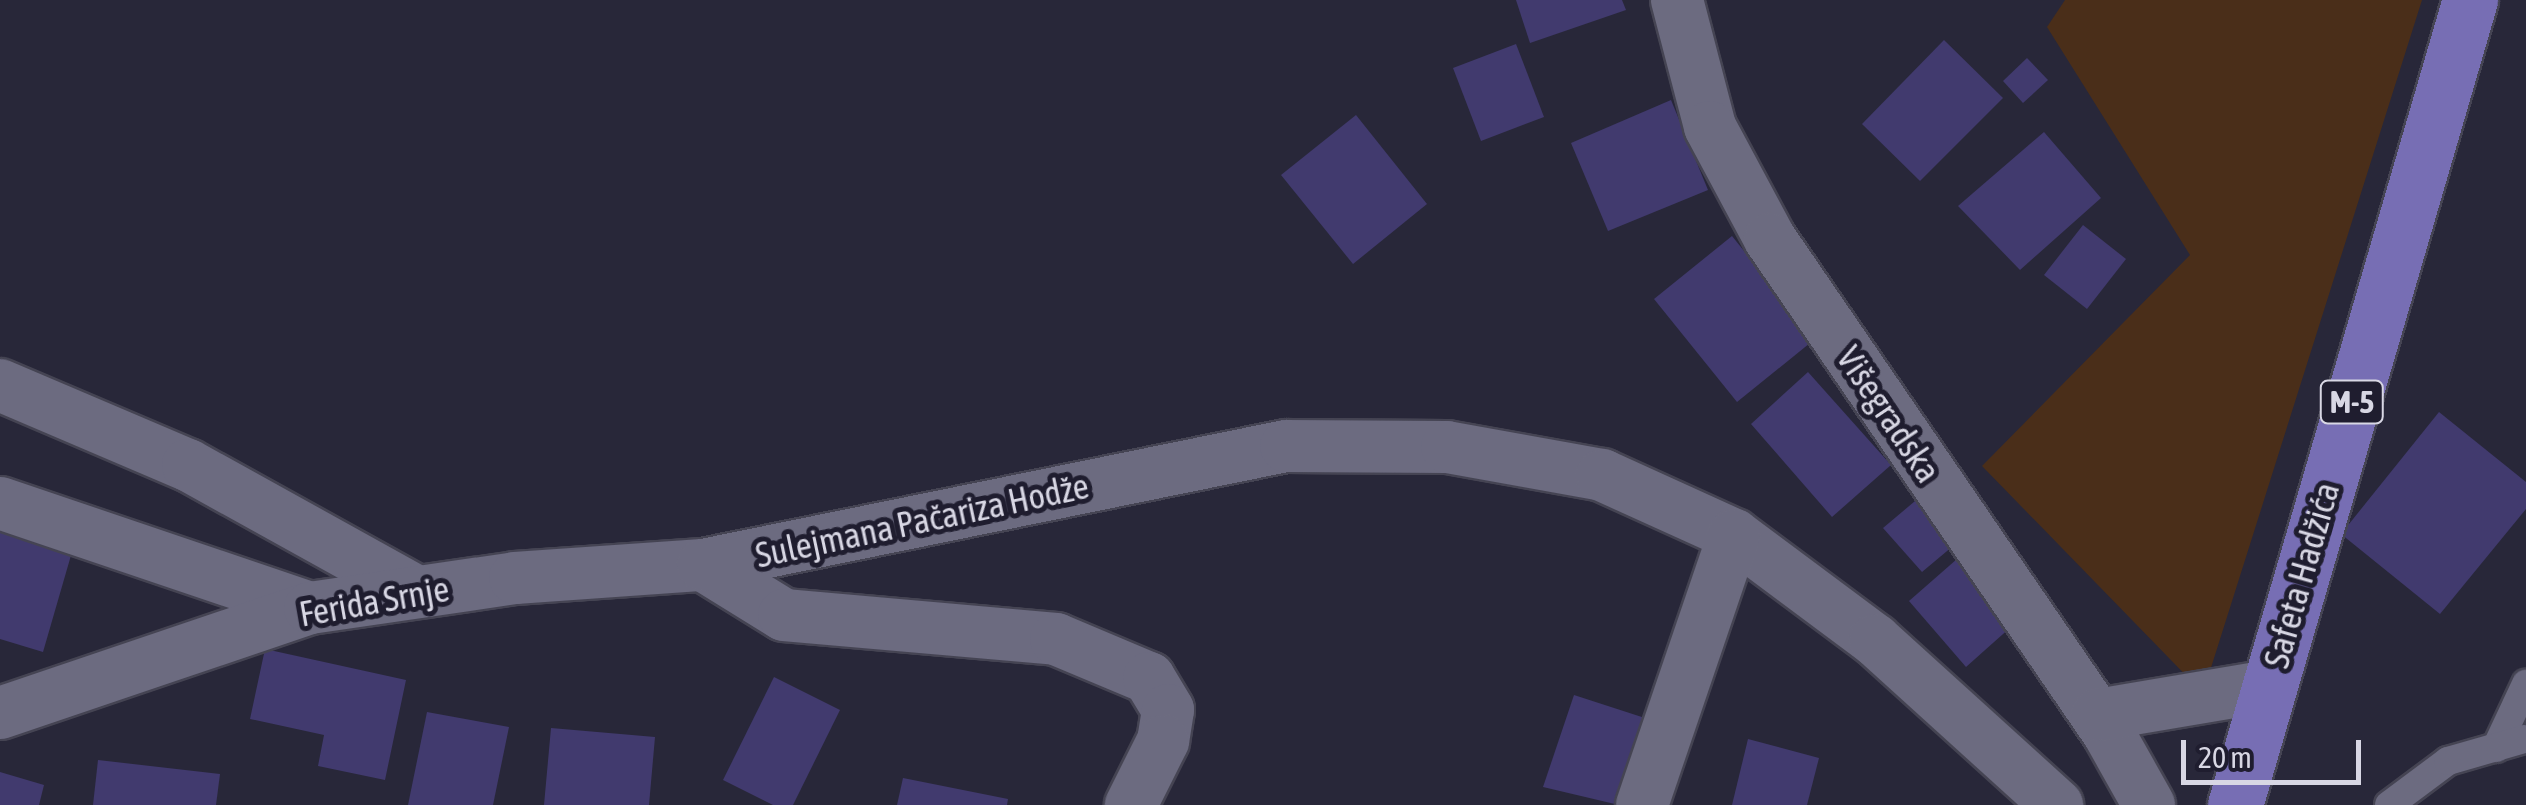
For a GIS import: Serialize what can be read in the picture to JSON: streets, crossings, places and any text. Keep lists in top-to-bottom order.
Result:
{
  "streets": {
    "main road": ["M-5", "Safeta Hadžića"],
    "street": ["Višegradska", "Sulejmana Pačariza Hodže", "Ferida Srnje"]
  },
  "crossings": [
    ["Sulejmana Pačariza Hodže", "Ferida Srnje"]
  ],
  "scale_bar": "20 m"
}
